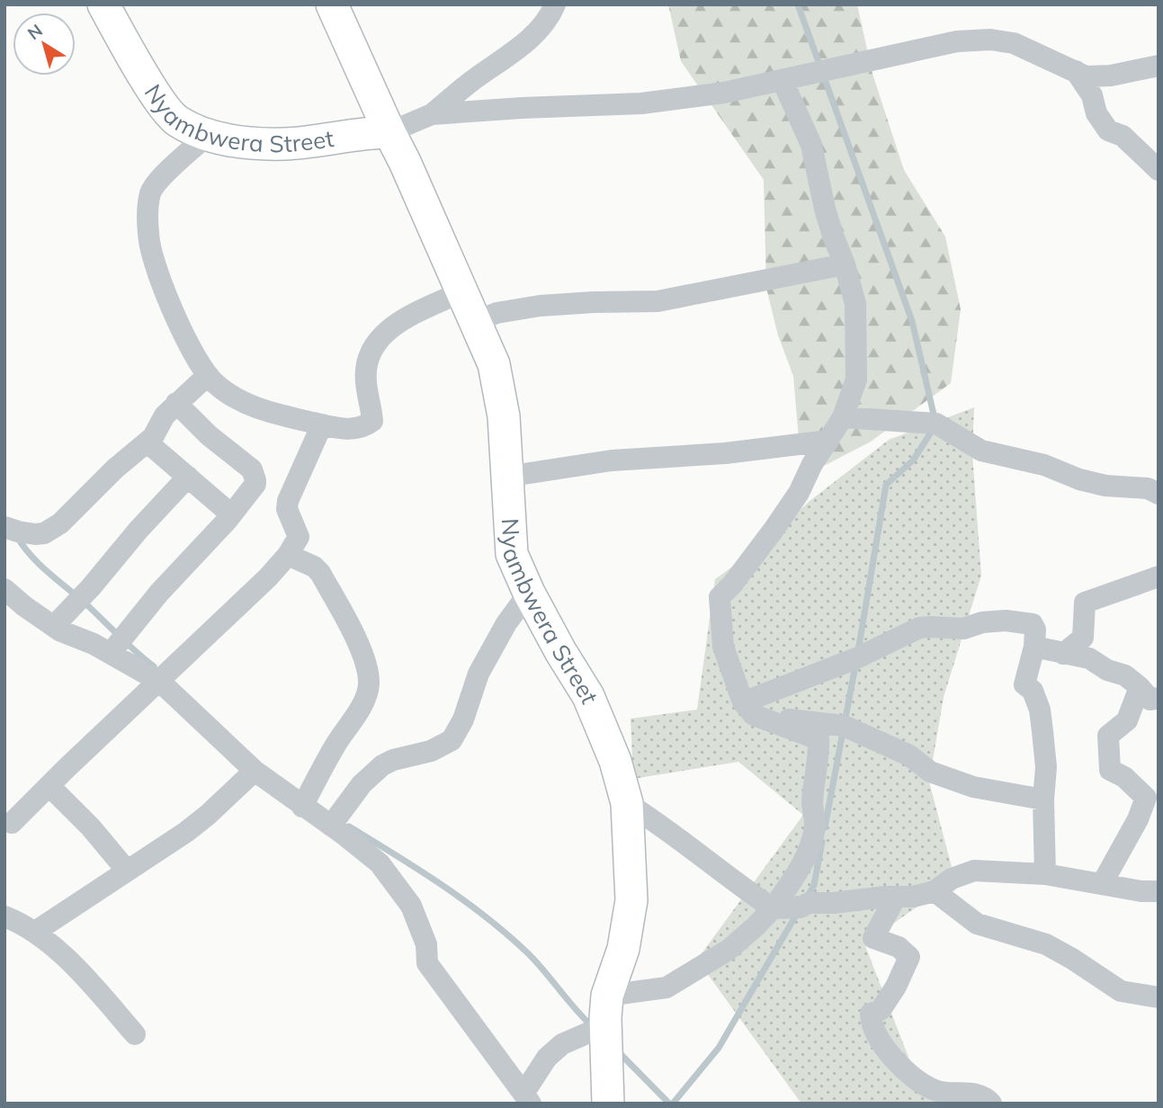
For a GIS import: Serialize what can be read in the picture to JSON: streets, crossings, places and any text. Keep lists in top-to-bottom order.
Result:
{
  "streets": {
    "street": ["Nyambwera Street"]
  },
  "north": "top left"
}
